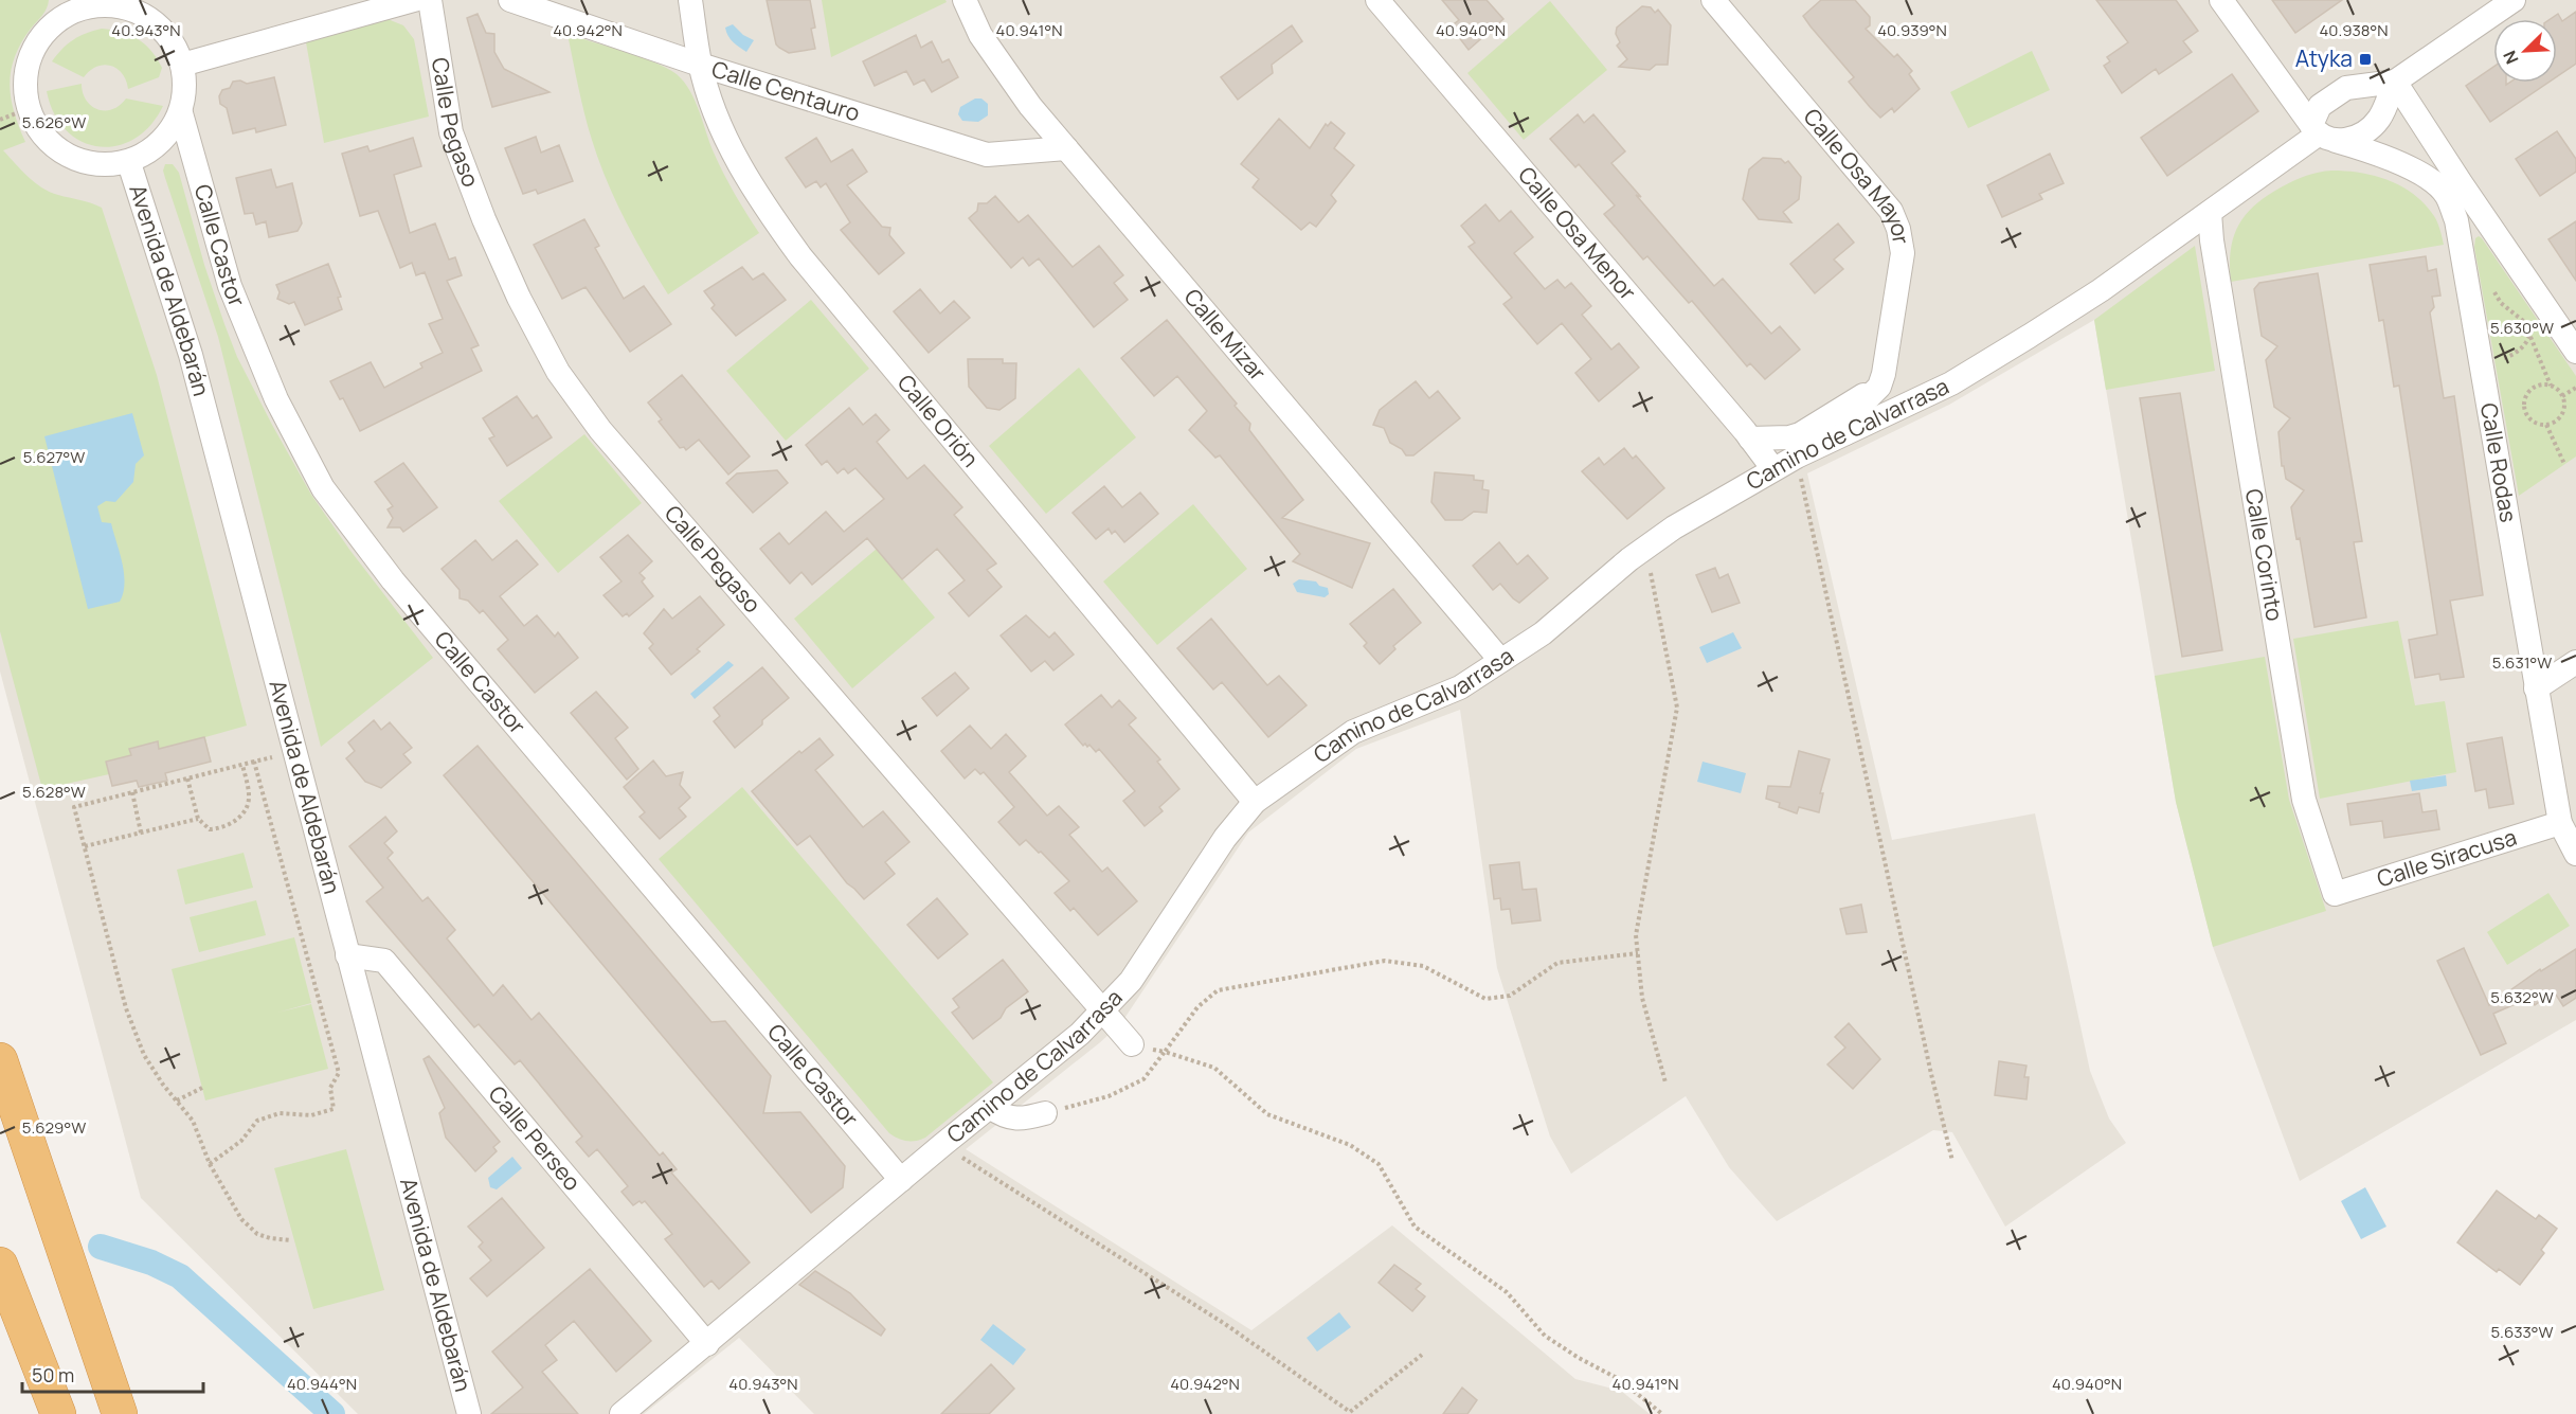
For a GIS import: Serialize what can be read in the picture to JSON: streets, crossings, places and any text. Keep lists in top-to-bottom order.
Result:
{
  "streets": {
    "street": [
      "Calle Centauro",
      "Calle Pegaso",
      "Calle Osa Mayor",
      "Calle Osa Menor",
      "Calle Castor",
      "Avenida de Aldebarán",
      "Calle Mizar",
      "Calle Orión",
      "Camino de Calvarrasa",
      "Calle Rodas",
      "Calle Corinto",
      "Calle Siracusa",
      "Calle Perseo"
    ]
  },
  "crossings": [
    ["Calle Centauro", "Calle Mizar"],
    ["Calle Centauro", "Calle Orión"],
    ["Calle Pegaso", "Camino de Calvarrasa"],
    ["Calle Osa Menor", "Camino de Calvarrasa"],
    ["Calle Castor", "Avenida de Aldebarán"],
    ["Calle Castor", "Camino de Calvarrasa"],
    ["Avenida de Aldebarán", "Calle Perseo"],
    ["Calle Mizar", "Camino de Calvarrasa"],
    ["Calle Orión", "Camino de Calvarrasa"],
    ["Camino de Calvarrasa", "Calle Corinto"],
    ["Camino de Calvarrasa", "Calle Perseo"],
    ["Calle Rodas", "Calle Siracusa"],
    ["Calle Corinto", "Calle Siracusa"]
  ],
  "places": {
    "transit": ["Atyka"]
  },
  "scale_bar": "50 m",
  "north": "bottom left",
  "coordinates": [
    "40.941°N",
    "40.943°N",
    "40.942°N",
    "40.940°N",
    "40.939°N",
    "40.938°N",
    "5.626°W",
    "5.630°W",
    "5.627°W",
    "5.631°W",
    "5.628°W",
    "5.632°W",
    "5.629°W",
    "5.633°W",
    "40.944°N"
  ]
}
